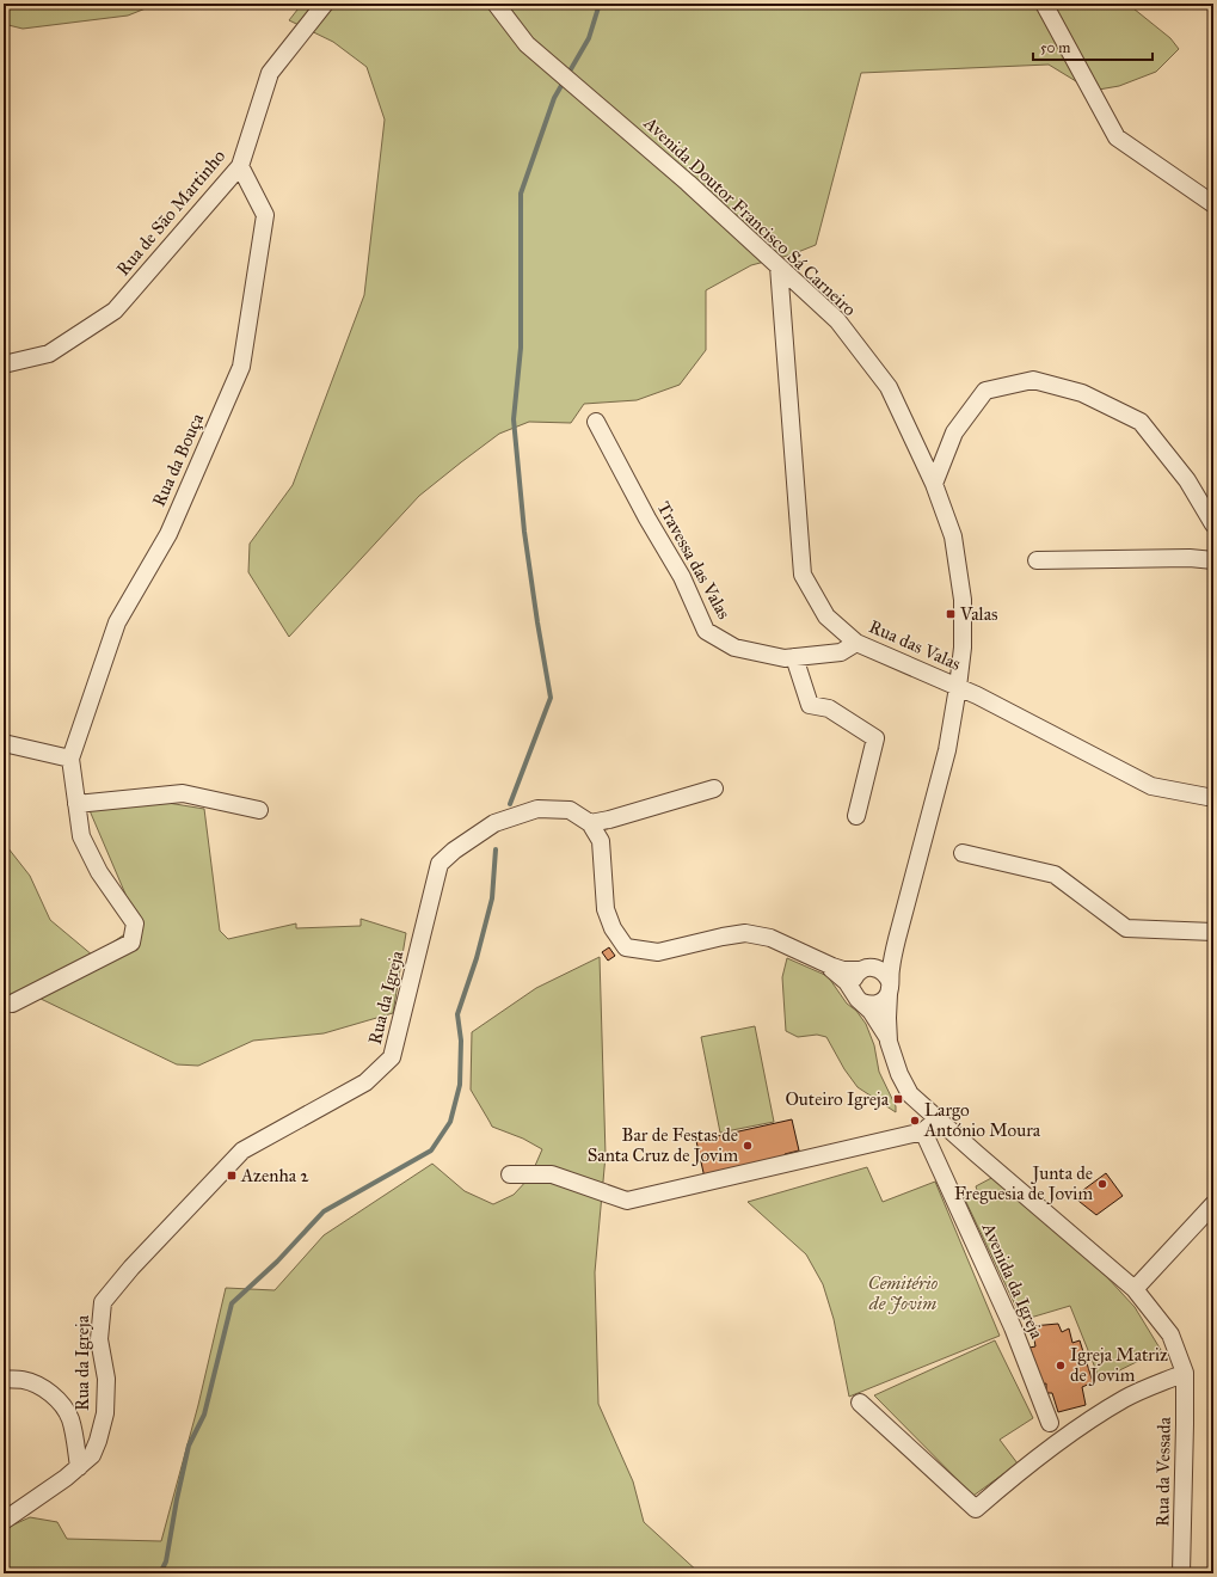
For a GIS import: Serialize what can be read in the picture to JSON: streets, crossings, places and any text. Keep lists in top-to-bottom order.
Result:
{
  "streets": {
    "street": [
      "Rua de São Martinho",
      "Avenida Doutor Francisco Sá Carneiro",
      "Rua da Bouça",
      "Travessa das Valas",
      "Rua das Valas",
      "Rua da Igreja",
      "Avenida da Igreja",
      "Rua da Vessada"
    ]
  },
  "crossings": [
    ["Rua de São Martinho", "Rua da Bouça"],
    ["Avenida Doutor Francisco Sá Carneiro", "Rua das Valas"],
    ["Avenida Doutor Francisco Sá Carneiro", "Rua da Igreja"],
    ["Travessa das Valas", "Rua das Valas"]
  ],
  "parks": ["Cemitério de Jovim"],
  "places": {
    "transit": ["Valas", "Outeiro Igreja", "Azenha 2"],
    "other": [
      "Largo António Moura",
      "Bar de Festas de Santa Cruz de Jovim",
      "Junta de Freguesia de Jovim",
      "Igreja Matriz de Jovim"
    ]
  },
  "scale_bar": "50 m"
}
